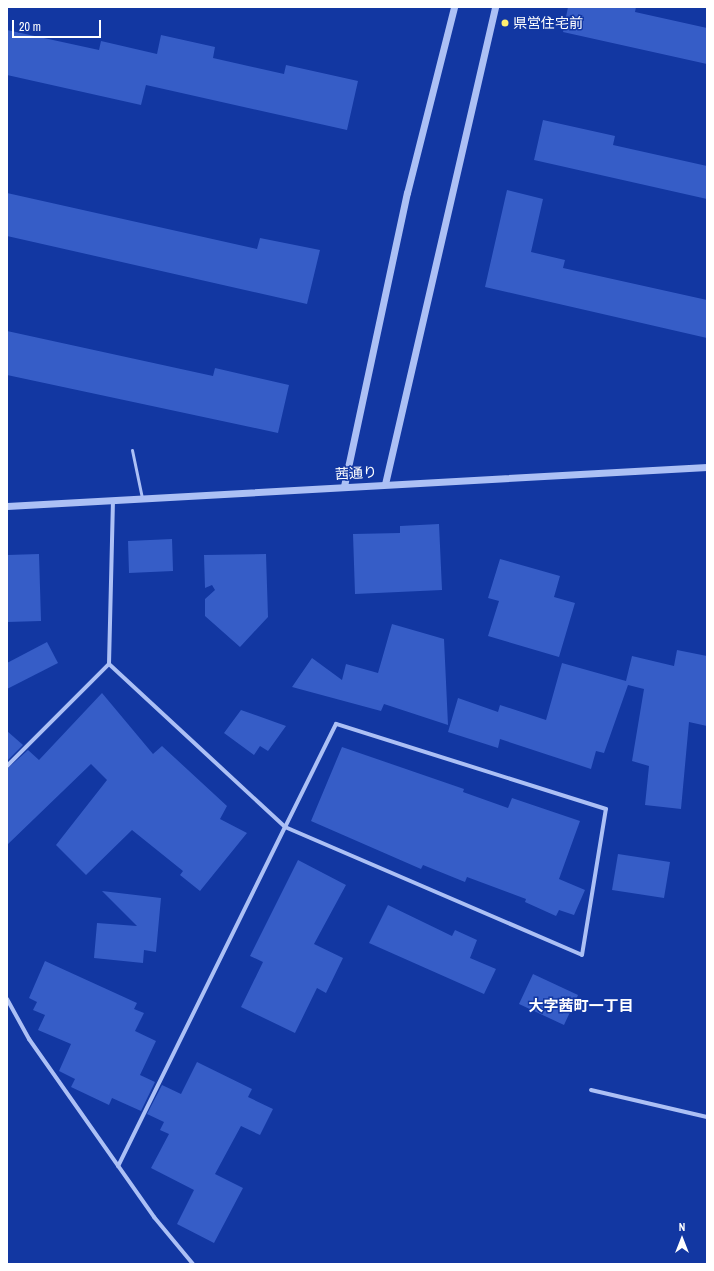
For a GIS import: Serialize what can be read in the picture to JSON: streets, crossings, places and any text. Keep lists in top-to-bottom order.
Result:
{
  "streets": {
    "street": ["茜通り"]
  },
  "districts": ["大字茜町一丁目"],
  "places": ["県営住宅前"],
  "scale_bar": "20 m",
  "north": "top"
}
